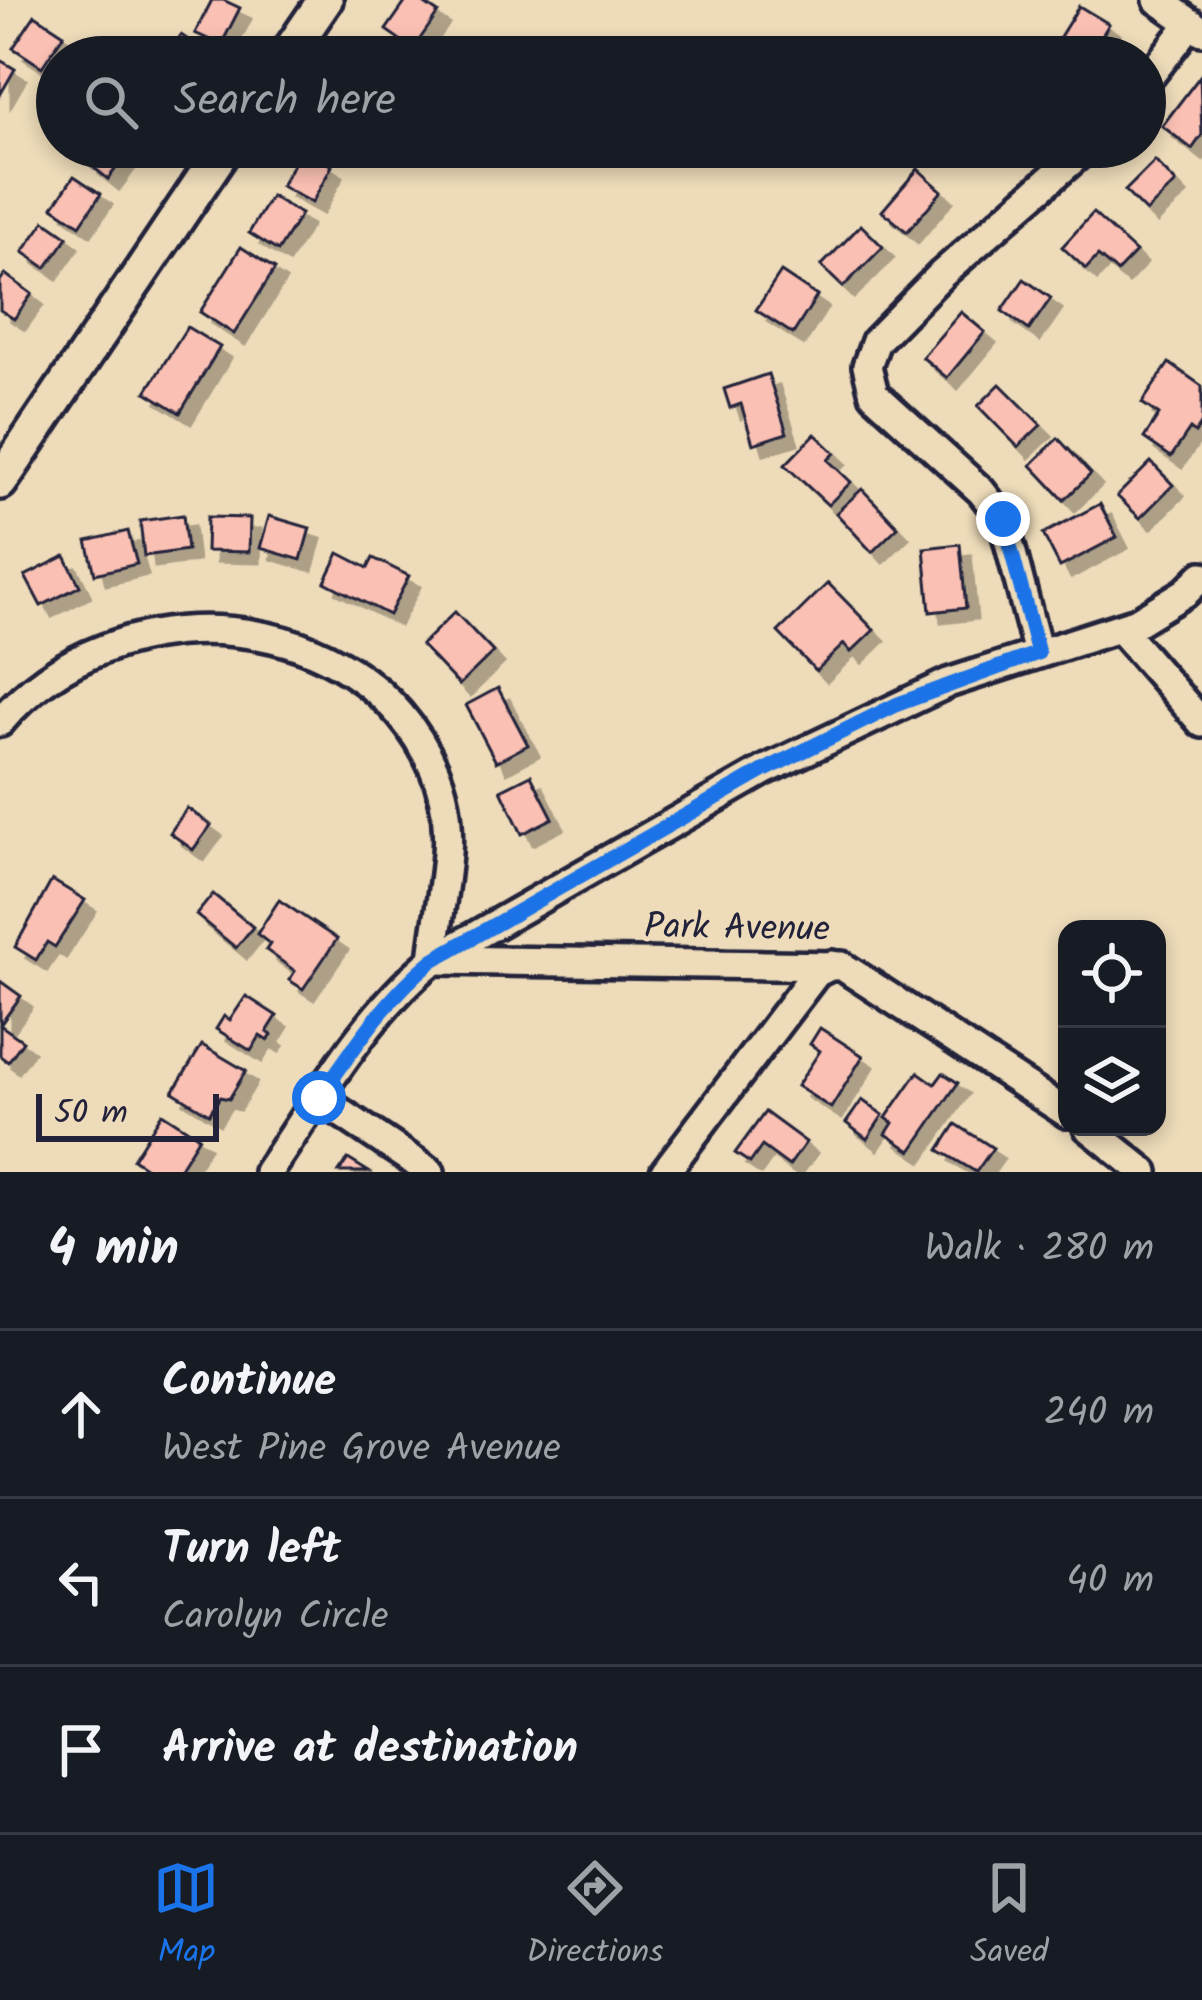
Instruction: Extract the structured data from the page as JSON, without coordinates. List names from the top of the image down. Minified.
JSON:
{"streets":{"street":["Park Avenue"]},"scale_bar":"50 m","page":{"search":"Search here","scale":"50 m","heading":["4 min","Walk · 280 m"],"list":[["Continue","West Pine Grove Avenue","240 m"],["Turn left","Carolyn Circle","40 m"],"Arrive at destination"],"nav":["Map","Directions","Saved"]}}
